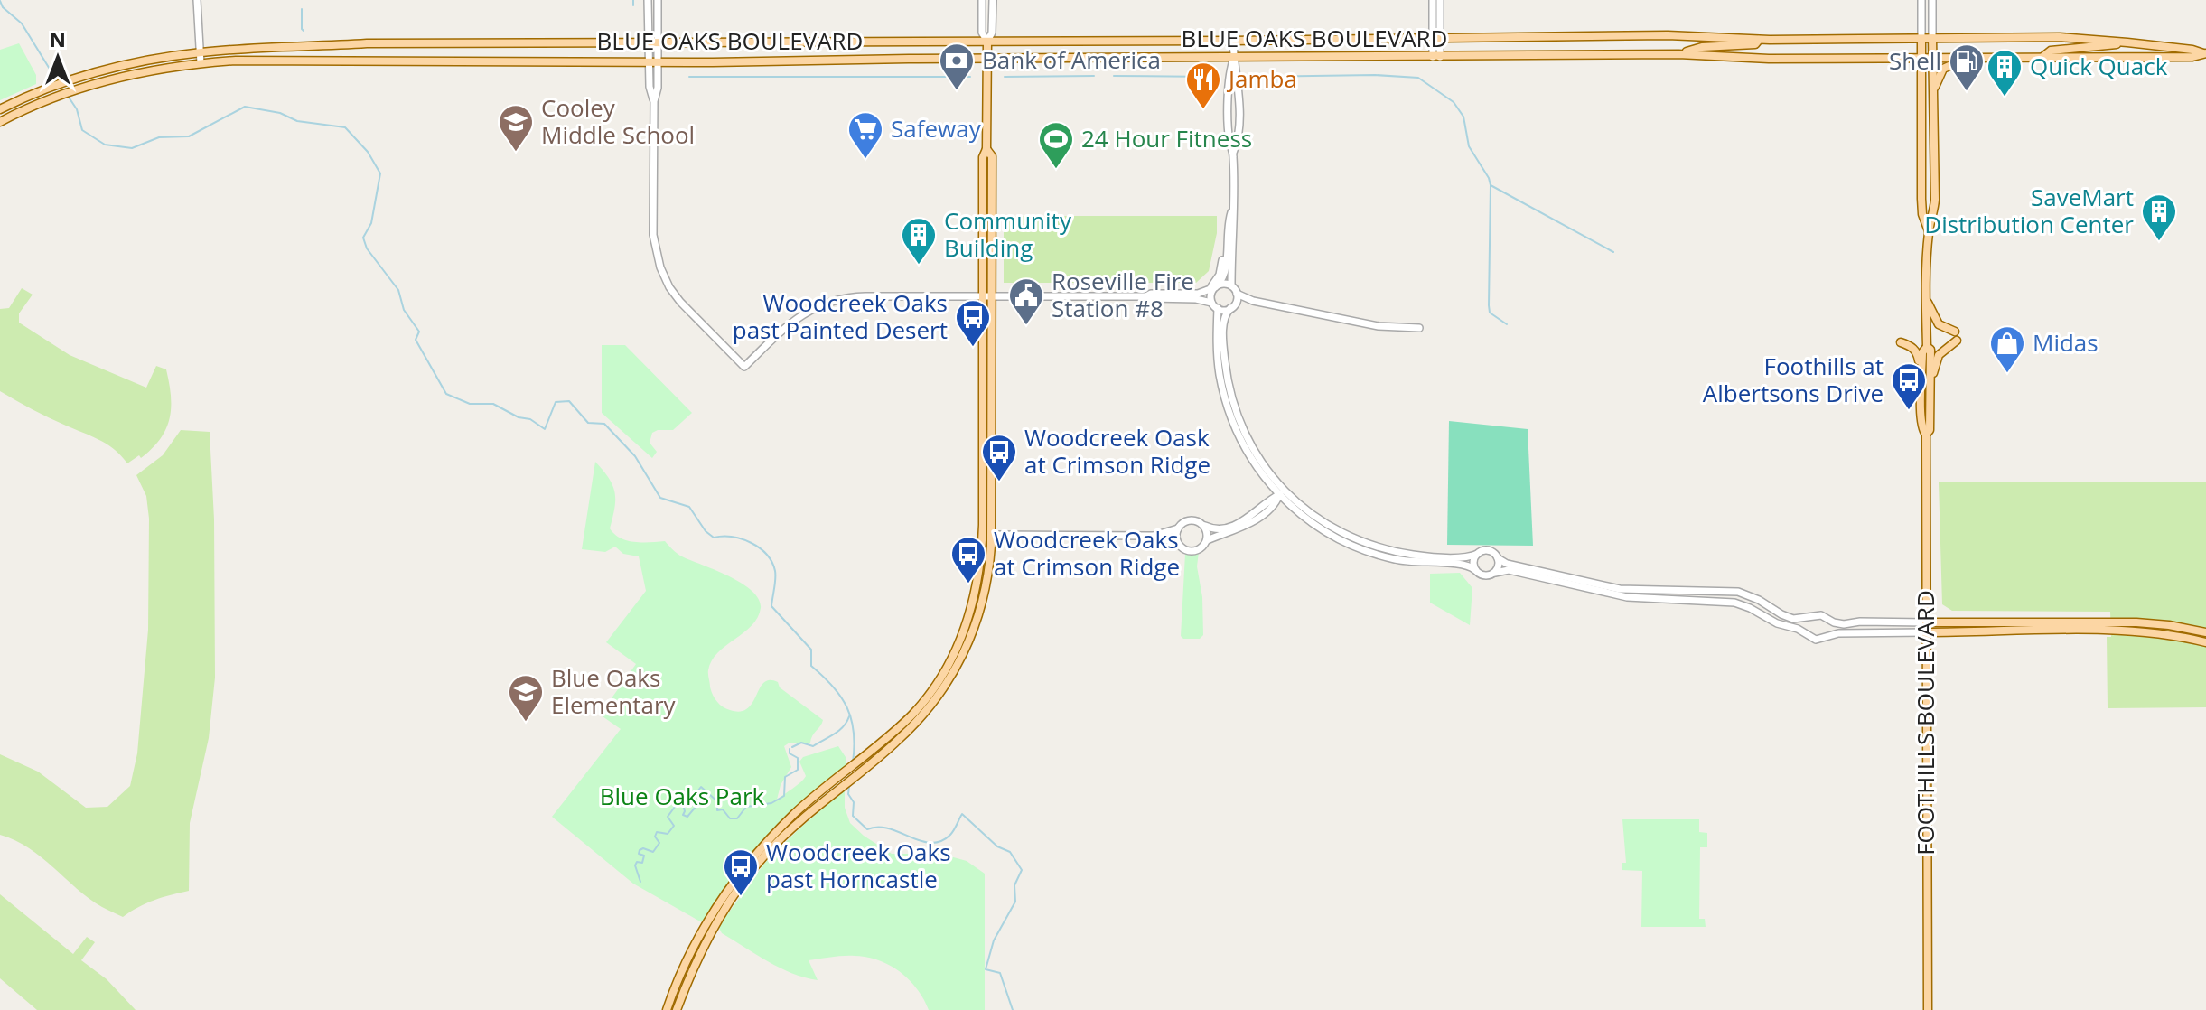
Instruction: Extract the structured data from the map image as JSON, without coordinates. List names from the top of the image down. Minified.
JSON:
{"streets":{"main road":["BLUE OAKS BOULEVARD","FOOTHILLS BOULEVARD"]},"crossings":[["BLUE OAKS BOULEVARD","FOOTHILLS BOULEVARD"]],"parks":["Blue Oaks Park"],"places":{"bank":["Bank of America"],"fuel station":["Shell"],"building":["Quick Quack","SaveMart Distribution Center","Community Building"],"restaurant":["Jamba"],"school or university":["Cooley Middle School","Blue Oaks Elementary"],"supermarket":["Safeway"],"sports":["24 Hour Fitness"],"public building":["Roseville Fire Station #8"],"bus stop":["Woodcreek Oaks past Painted Desert","Foothills at Albertsons Drive","Woodcreek Oask at Crimson Ridge","Woodcreek Oaks at Crimson Ridge","Woodcreek Oaks past Horncastle"],"shop":["Midas"]},"north":"top"}
